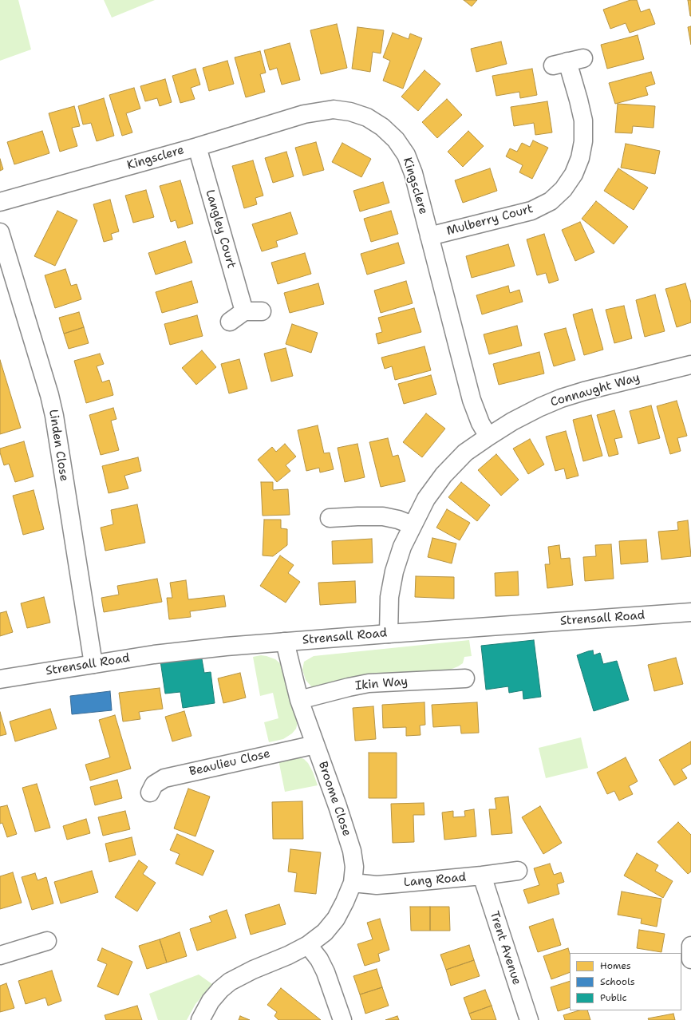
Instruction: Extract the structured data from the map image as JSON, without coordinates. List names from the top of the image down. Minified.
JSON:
{"streets":{"street":["Kingsclere","Mulberry Court","Langley Court","Connaught Way","Linden Close","Strensall Road","Ikin Way","Beaulieu Close","Broome Close","Lang Road","Trent Avenue"]},"crossings":[["Kingsclere","Mulberry Court"],["Kingsclere","Langley Court"],["Kingsclere","Connaught Way"],["Connaught Way","Strensall Road"],["Linden Close","Strensall Road"],["Strensall Road","Broome Close"],["Ikin Way","Broome Close"],["Beaulieu Close","Broome Close"],["Broome Close","Lang Road"],["Lang Road","Trent Avenue"]],"legend":["Homes","Schools","Public"]}
